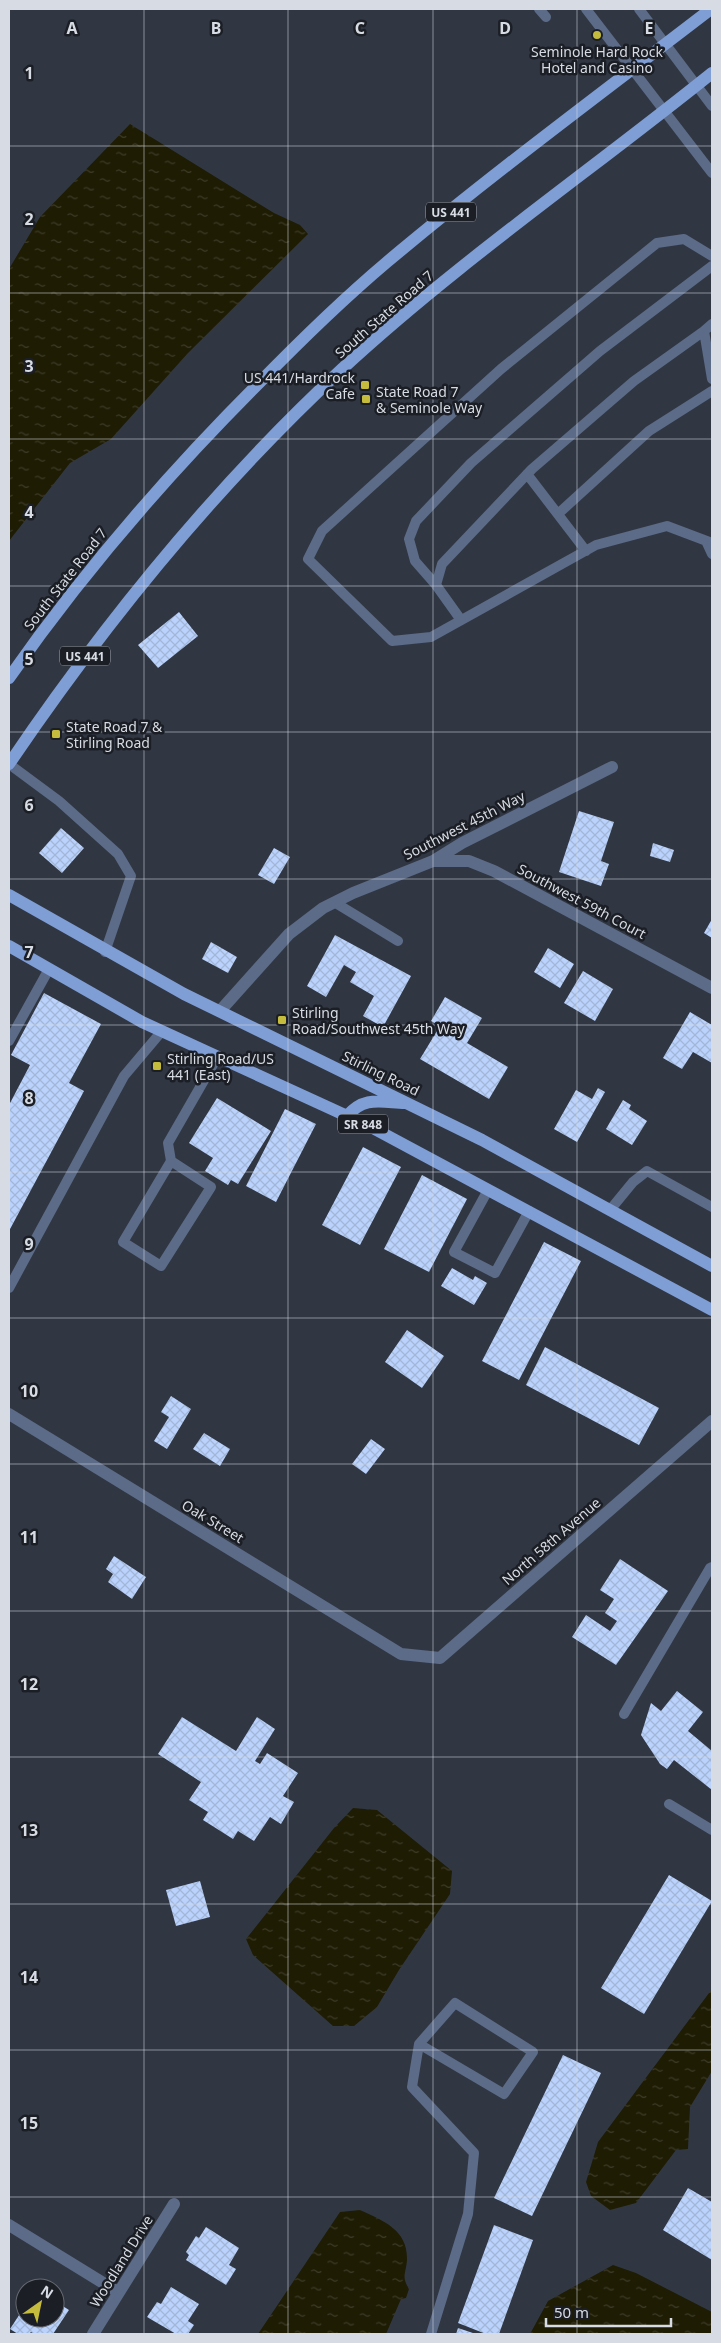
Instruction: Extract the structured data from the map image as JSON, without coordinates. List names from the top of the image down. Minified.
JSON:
{"streets":{"main road":["US 441","South State Road 7","Stirling Road","SR 848"],"street":["Southwest 45th Way","Southwest 59th Court","Oak Street","North 58th Avenue","Woodland Drive"]},"crossings":[["Southwest 45th Way","Southwest 59th Court"],["Southwest 45th Way","Stirling Road"],["Oak Street","North 58th Avenue"]],"places":{"other":["Seminole Hard Rock Hotel and Casino"],"transit":["US 441/Hardrock Cafe","State Road 7 & Seminole Way","State Road 7 & Stirling Road","Stirling Road/Southwest 45th Way","Stirling Road/US 441 (East)"]},"scale_bar":"50 m","north":"top right","grid":{"columns":["A","B","C","D","E"],"rows":["1","2","3","4","5","6","7","8","9","10","11","12","13","14","15"]}}
